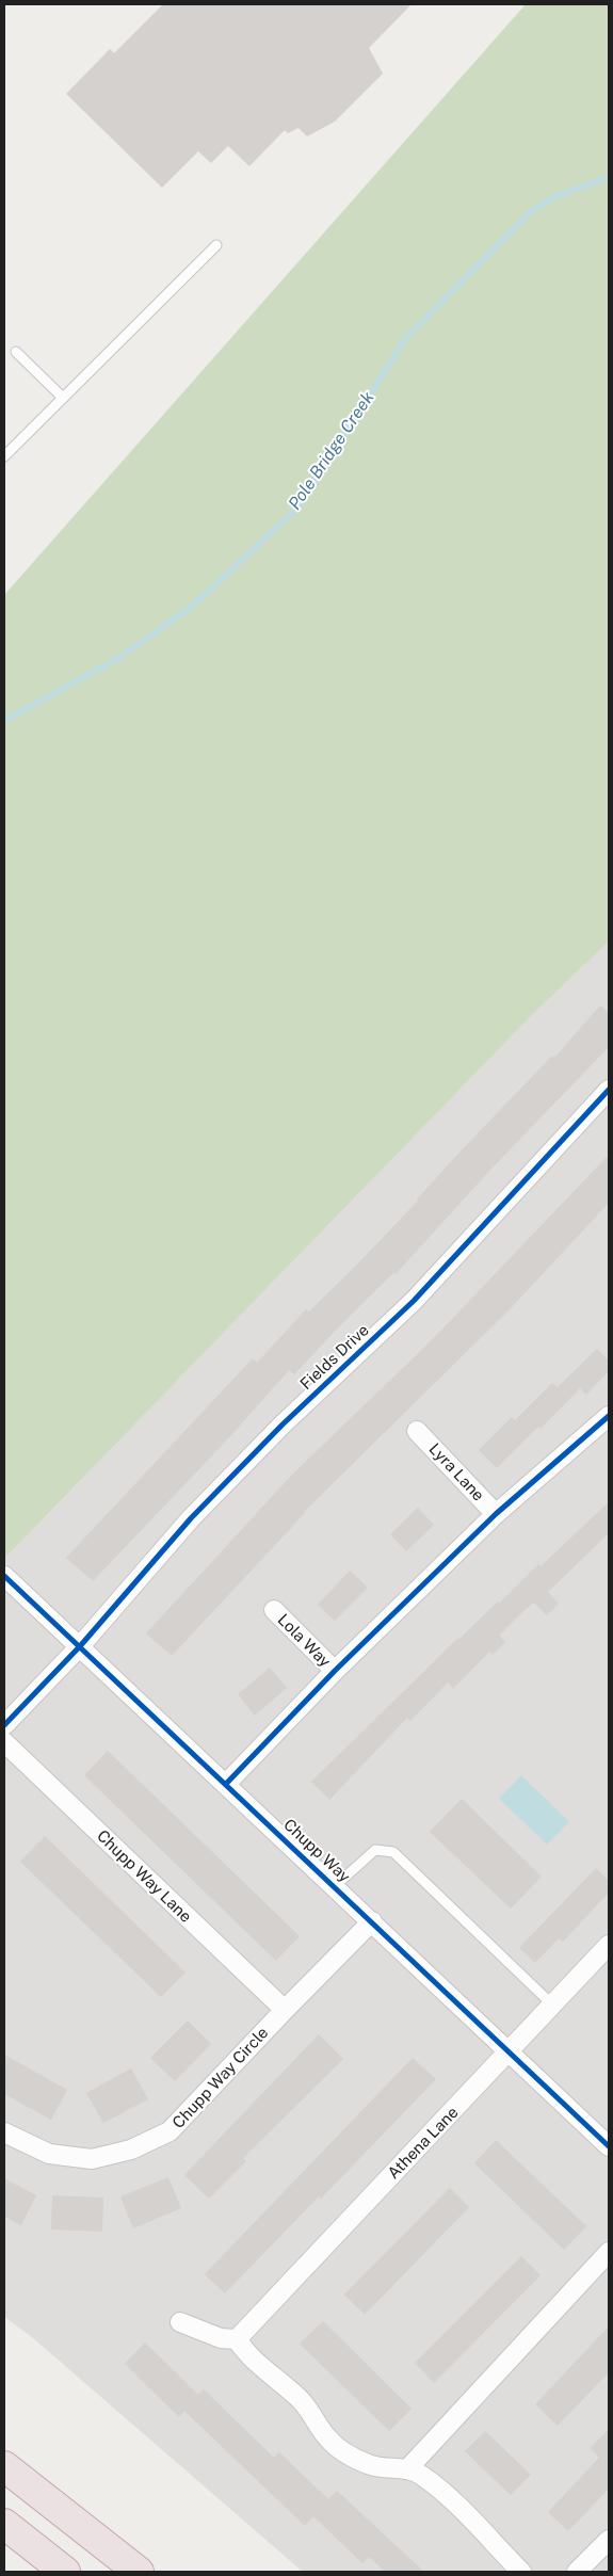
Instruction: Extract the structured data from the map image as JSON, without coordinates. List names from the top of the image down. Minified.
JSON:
{"streets":{"street":["Fields Drive","Lyra Lane","Lola Way","Chupp Way","Chupp Way Lane","Chupp Way Circle","Athena Lane"]},"crossings":[["Fields Drive","Chupp Way"],["Chupp Way","Chupp Way Circle"],["Chupp Way","Athena Lane"],["Chupp Way Lane","Chupp Way Circle"]],"water":["Pole Bridge Creek"]}
